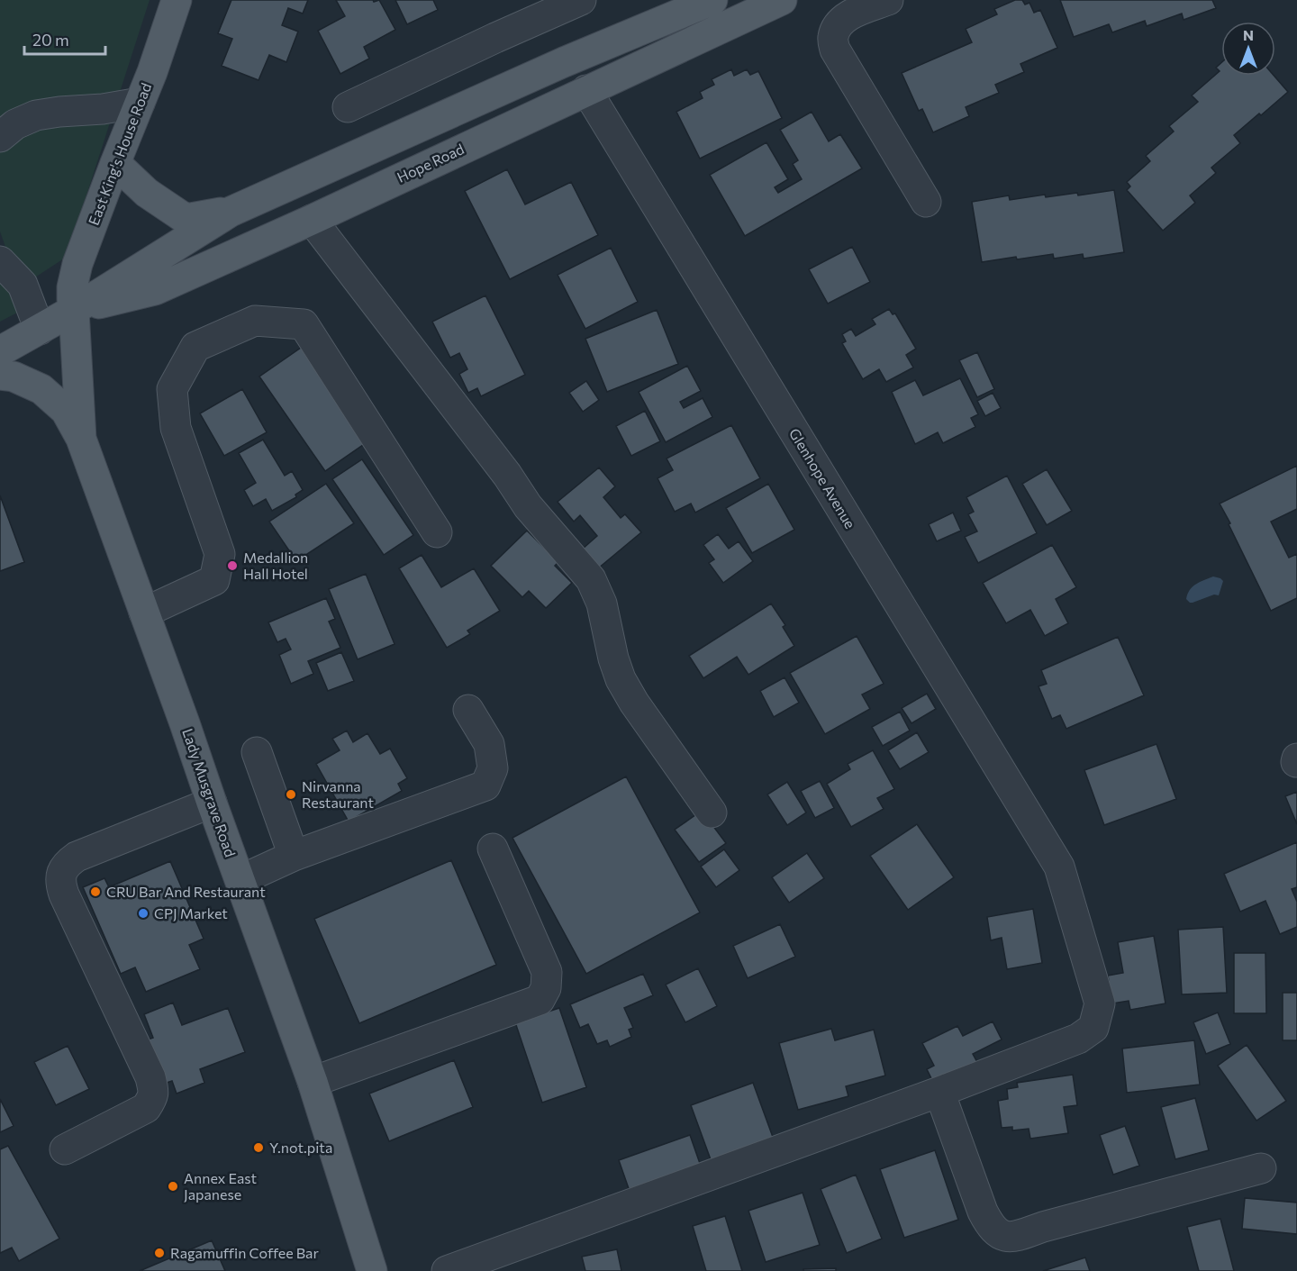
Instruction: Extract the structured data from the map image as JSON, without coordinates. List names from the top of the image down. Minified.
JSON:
{"streets":{"main road":["East King's House Road","Hope Road","Lady Musgrave Road"],"street":["Glenhope Avenue"]},"crossings":[["East King's House Road","Hope Road"],["East King's House Road","Lady Musgrave Road"],["Hope Road","Glenhope Avenue"],["Hope Road","Lady Musgrave Road"]],"places":["Medallion Hall Hotel","Nirvanna Restaurant","CRU Bar And Restaurant","CPJ Market","Y.not.pita","Annex East Japanese","Ragamuffin Coffee Bar"],"scale_bar":"20 m","north":"top"}
